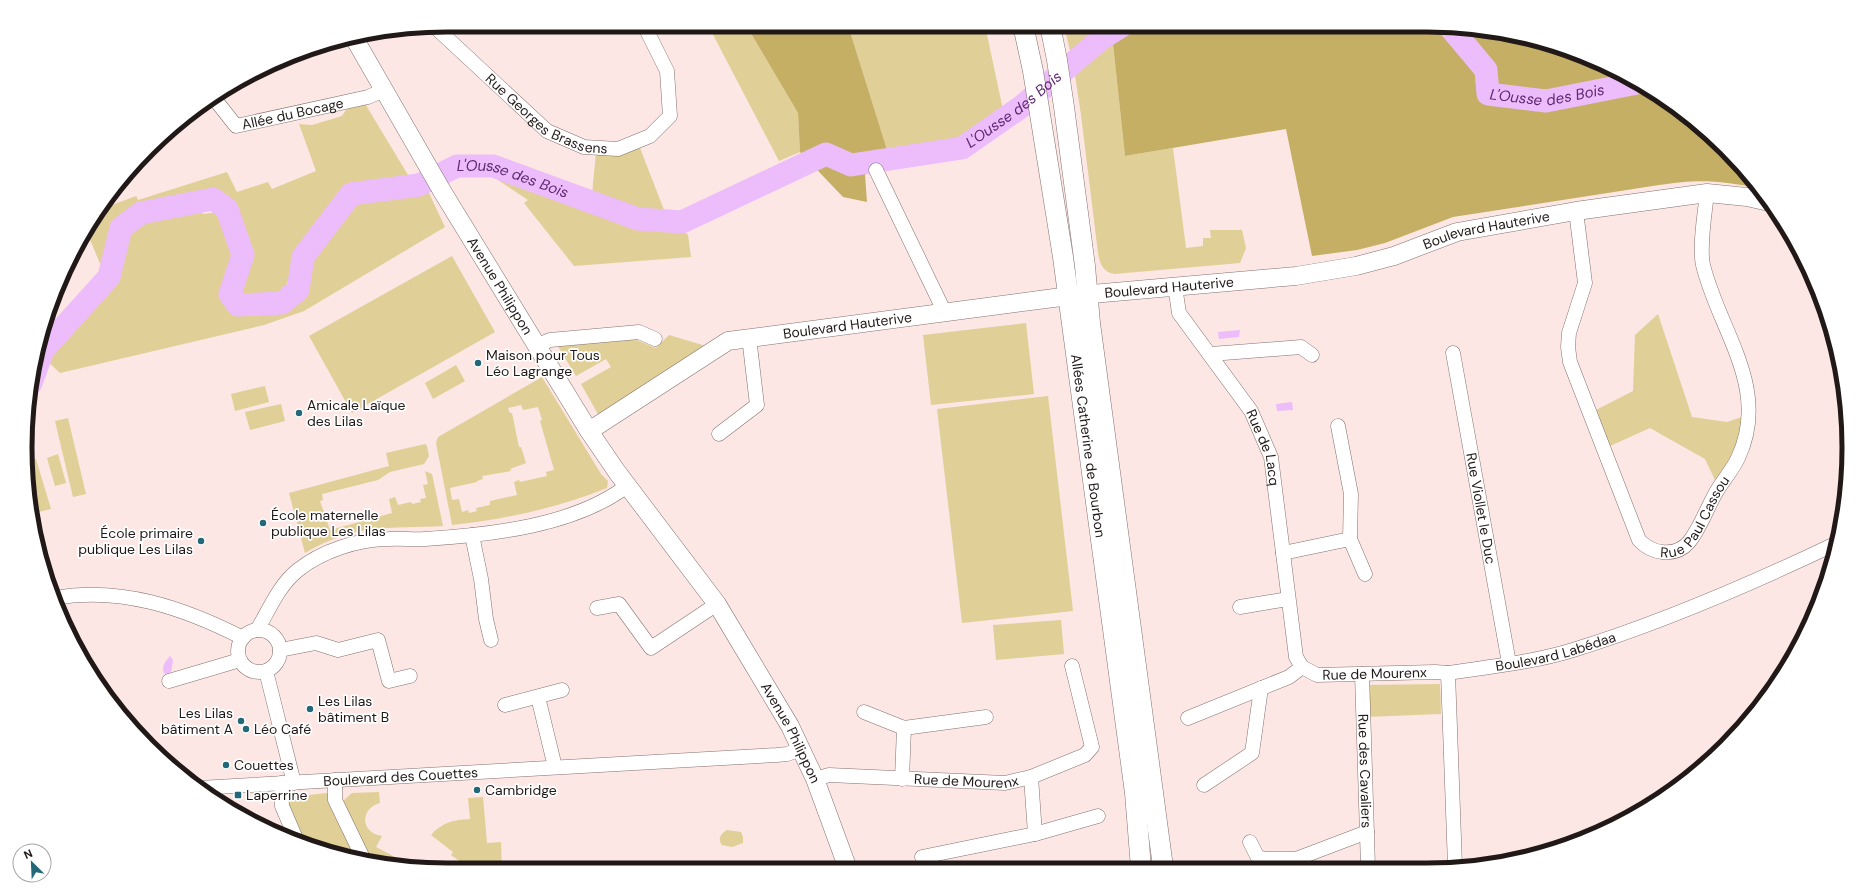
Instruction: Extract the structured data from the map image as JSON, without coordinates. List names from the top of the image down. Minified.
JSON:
{"streets":{"main road":["Allées Catherine de Bourbon"],"street":["Rue Georges Brassens","Allée du Bocage","Boulevard Hauterive","Avenue Philippon","Rue de Lacq","Rue Viollet le Duc","Rue Paul Cassou","Boulevard Labédaa","Rue de Mourenx","Rue des Cavaliers","Boulevard des Couettes"]},"crossings":[["Allée du Bocage","Avenue Philippon"],["Boulevard Hauterive","Avenue Philippon"],["Boulevard Hauterive","Allées Catherine de Bourbon"],["Boulevard Hauterive","Rue de Lacq"],["Boulevard Hauterive","Rue Paul Cassou"],["Avenue Philippon","Rue de Mourenx"],["Avenue Philippon","Boulevard des Couettes"],["Rue de Lacq","Rue de Mourenx"],["Rue Viollet le Duc","Boulevard Labédaa"],["Boulevard Labédaa","Rue de Mourenx"],["Rue de Mourenx","Rue des Cavaliers"]],"water":["L'Ousse des Bois"],"places":{"other":["Maison pour Tous Léo Lagrange","Amicale Laïque des Lilas","École maternelle publique Les Lilas","École primaire publique Les Lilas","Les Lilas bâtiment B","Les Lilas bâtiment A","Léo Café","Couettes","Cambridge"],"transit":["Laperrine"]},"north":"top left"}
